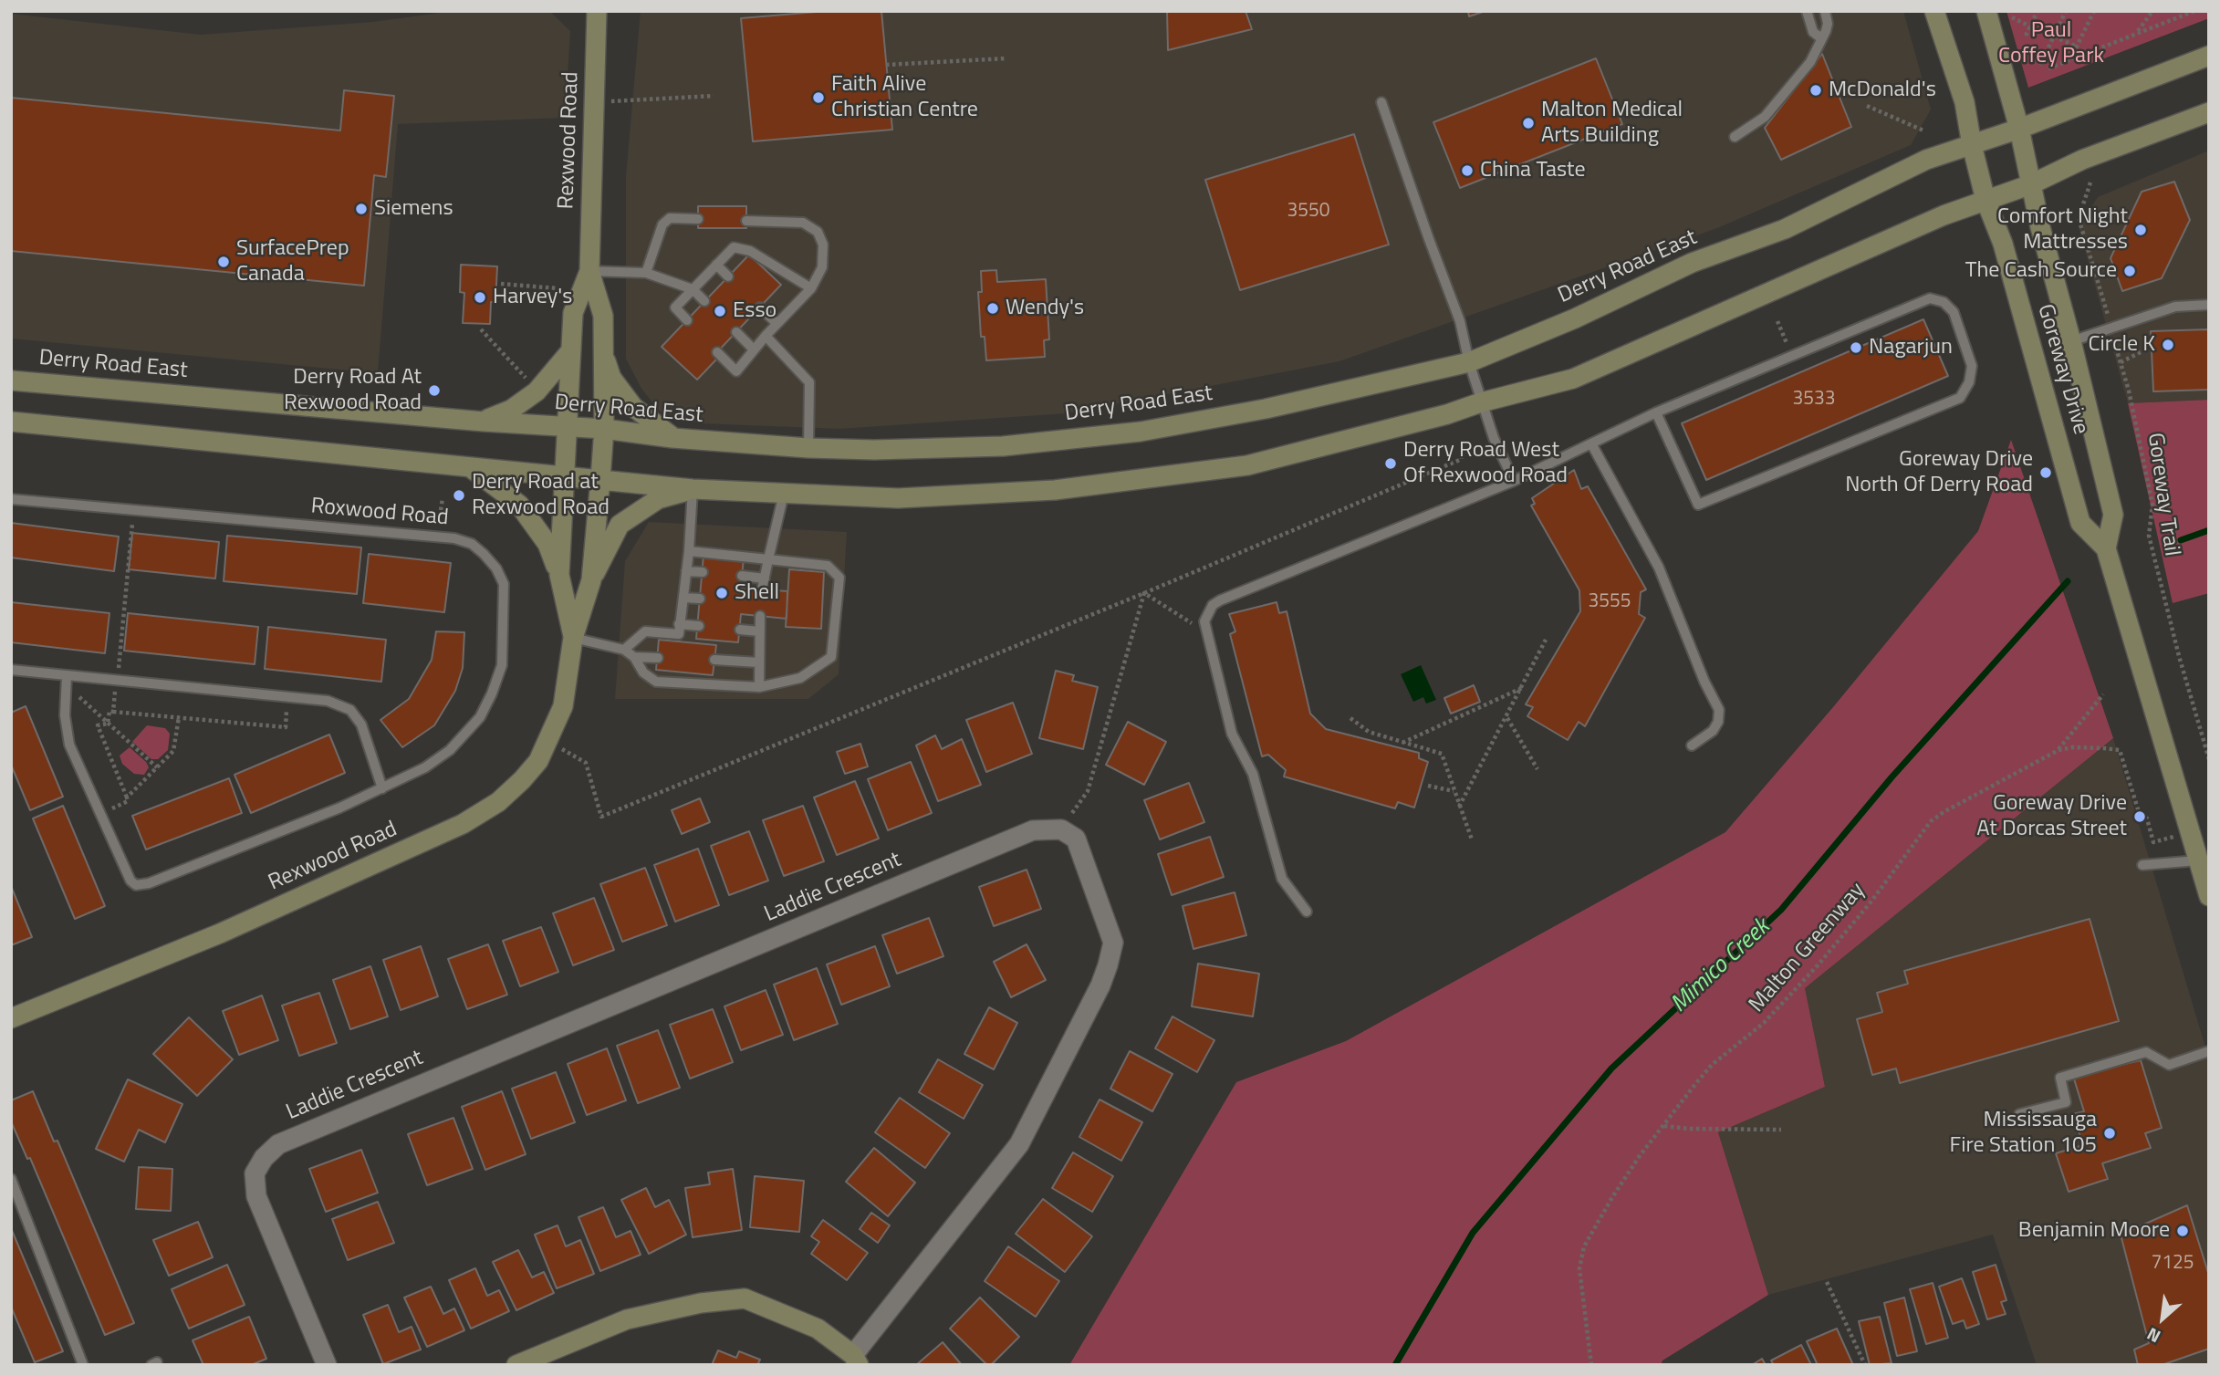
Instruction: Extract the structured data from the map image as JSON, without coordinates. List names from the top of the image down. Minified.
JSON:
{"streets":{"main road":["Rexwood Road","Derry Road East","Goreway Drive"],"street":["Laddie Crescent"],"lane":["Roxwood Road"],"path":["Goreway Trail","Malton Greenway"]},"crossings":[["Rexwood Road","Derry Road East"],["Derry Road East","Goreway Drive"]],"water":["Mimico Creek"],"parks":["Paul Coffey Park"],"places":["McDonald's","Faith Alive Christian Centre","Malton Medical Arts Building","China Taste","Siemens","Comfort Night Mattresses","SurfacePrep Canada","The Cash Source","Harvey's","Wendy's","Esso","Circle K","Nagarjun","Derry Road At Rexwood Road","Derry Road West Of Rexwood Road","Goreway Drive North Of Derry Road","Derry Road at Rexwood Road","Shell","Goreway Drive At Dorcas Street","Mississauga Fire Station 105","Benjamin Moore"],"house_numbers":["3550","3533","3555","7125"],"north":"bottom left"}
